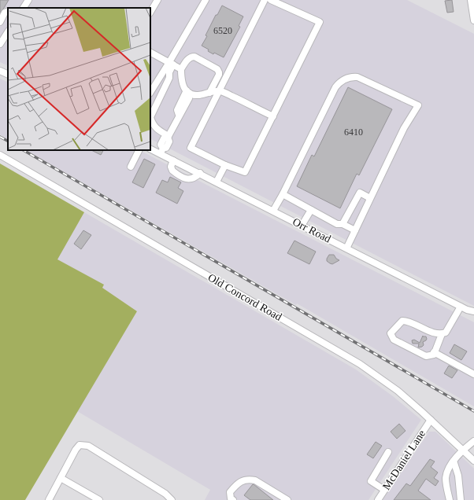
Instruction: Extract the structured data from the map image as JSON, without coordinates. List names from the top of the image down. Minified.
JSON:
{"streets":{"street":["Orr Road","Old Concord Road","McDaniel Lane"]},"crossings":[["Old Concord Road","McDaniel Lane"]],"house_numbers":["6520","6410"]}
